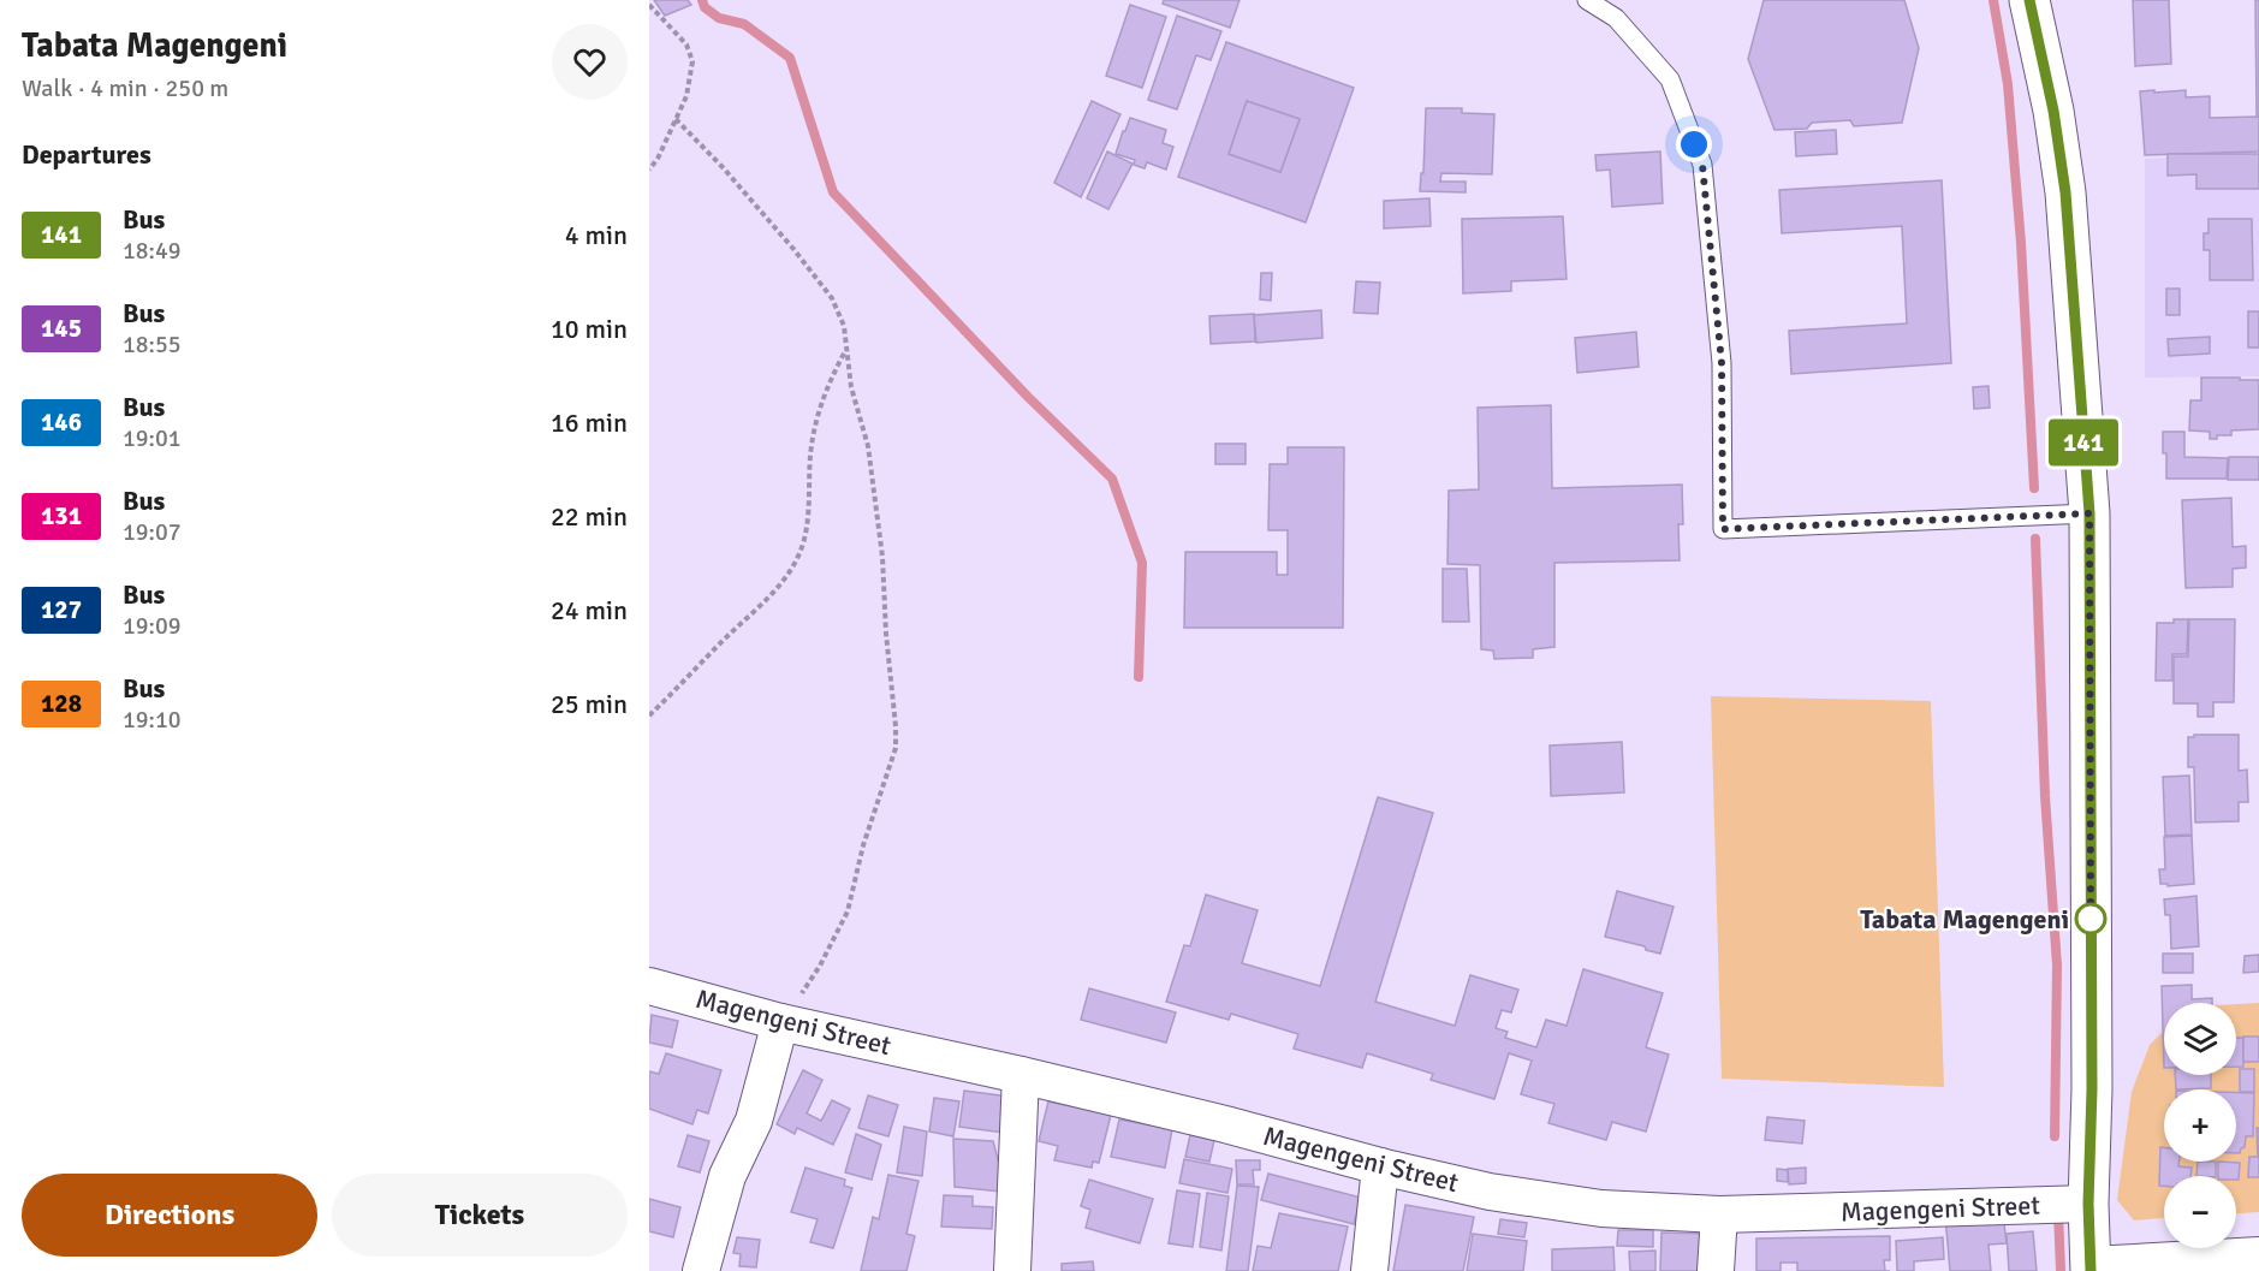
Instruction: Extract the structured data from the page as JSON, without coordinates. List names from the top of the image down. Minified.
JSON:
{"streets":{"street":["Magengeni Street"]},"places":["Tabata Magengeni"],"lines":["bus line 141"],"page":{"heading":[["Tabata Magengeni","Walk · 4 min · 250 m"],"Departures"],"on_map":"141","list":[{"mark":"141","name":"Bus","note":"18:49","value":"4 min"},{"mark":"145","name":"Bus","note":"18:55","value":"10 min"},{"mark":"146","name":"Bus","note":"19:01","value":"16 min"},{"mark":"131","name":"Bus","note":"19:07","value":"22 min"},{"mark":"127","name":"Bus","note":"19:09","value":"24 min"},{"mark":"128","name":"Bus","note":"19:10","value":"25 min"}],"map_buttons":["+","−"],"buttons":["Directions","Tickets"]}}
